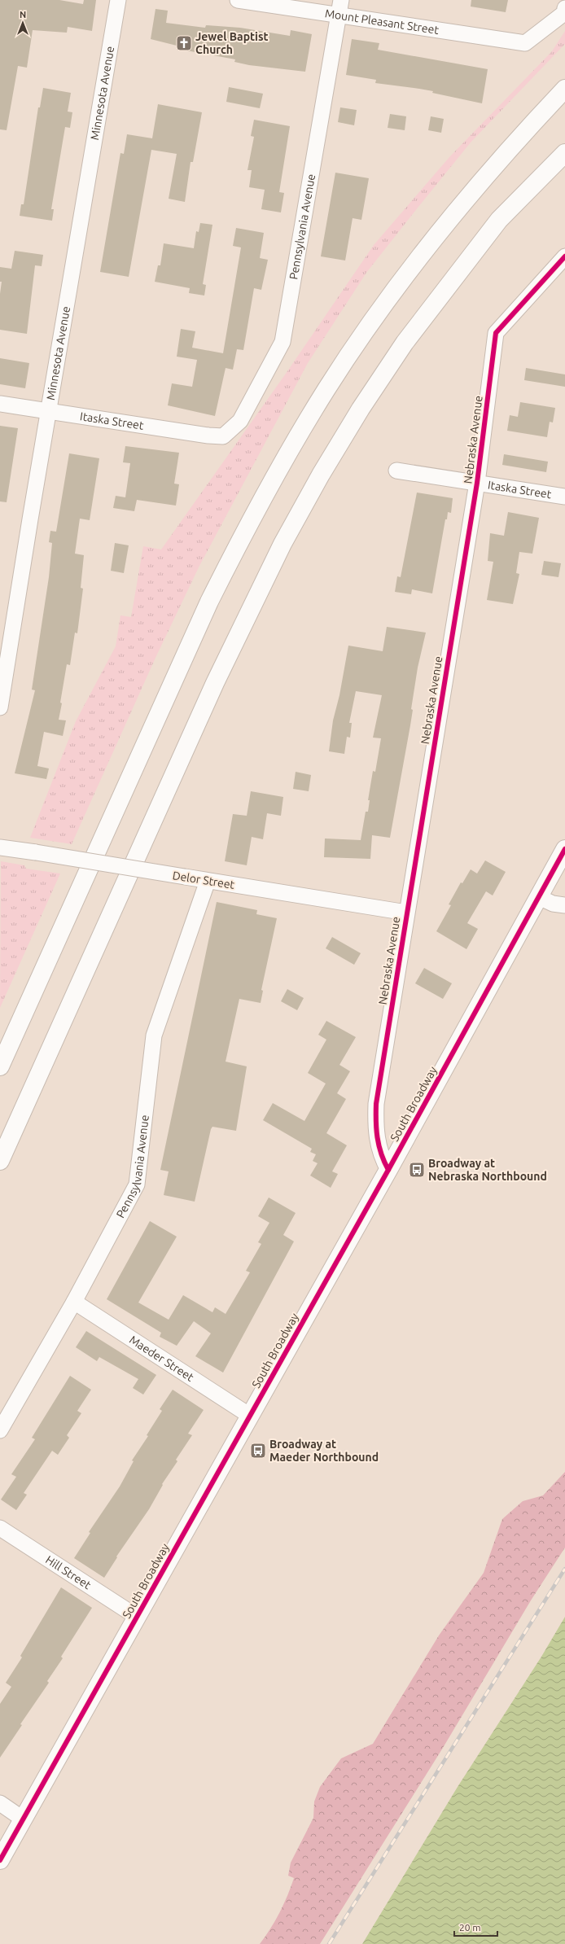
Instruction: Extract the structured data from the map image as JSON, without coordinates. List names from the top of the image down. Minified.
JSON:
{"streets":{"main road":["South Broadway"],"street":["Mount Pleasant Street","Minnesota Avenue","Pennsylvania Avenue","Itaska Street","Nebraska Avenue","Delor Street","Maeder Street","Hill Street"]},"crossings":[["Mount Pleasant Street","Pennsylvania Avenue"],["Minnesota Avenue","Itaska Street"],["Pennsylvania Avenue","Itaska Street"],["Pennsylvania Avenue","Delor Street"],["Pennsylvania Avenue","Maeder Street"],["Itaska Street","Nebraska Avenue"],["Nebraska Avenue","Delor Street"],["Nebraska Avenue","South Broadway"],["South Broadway","Maeder Street"],["South Broadway","Hill Street"]],"places":{"church":["Jewel Baptist Church"],"bus stop":["Broadway at Nebraska Northbound","Broadway at Maeder Northbound"]},"scale_bar":"20 m","north":"top"}
